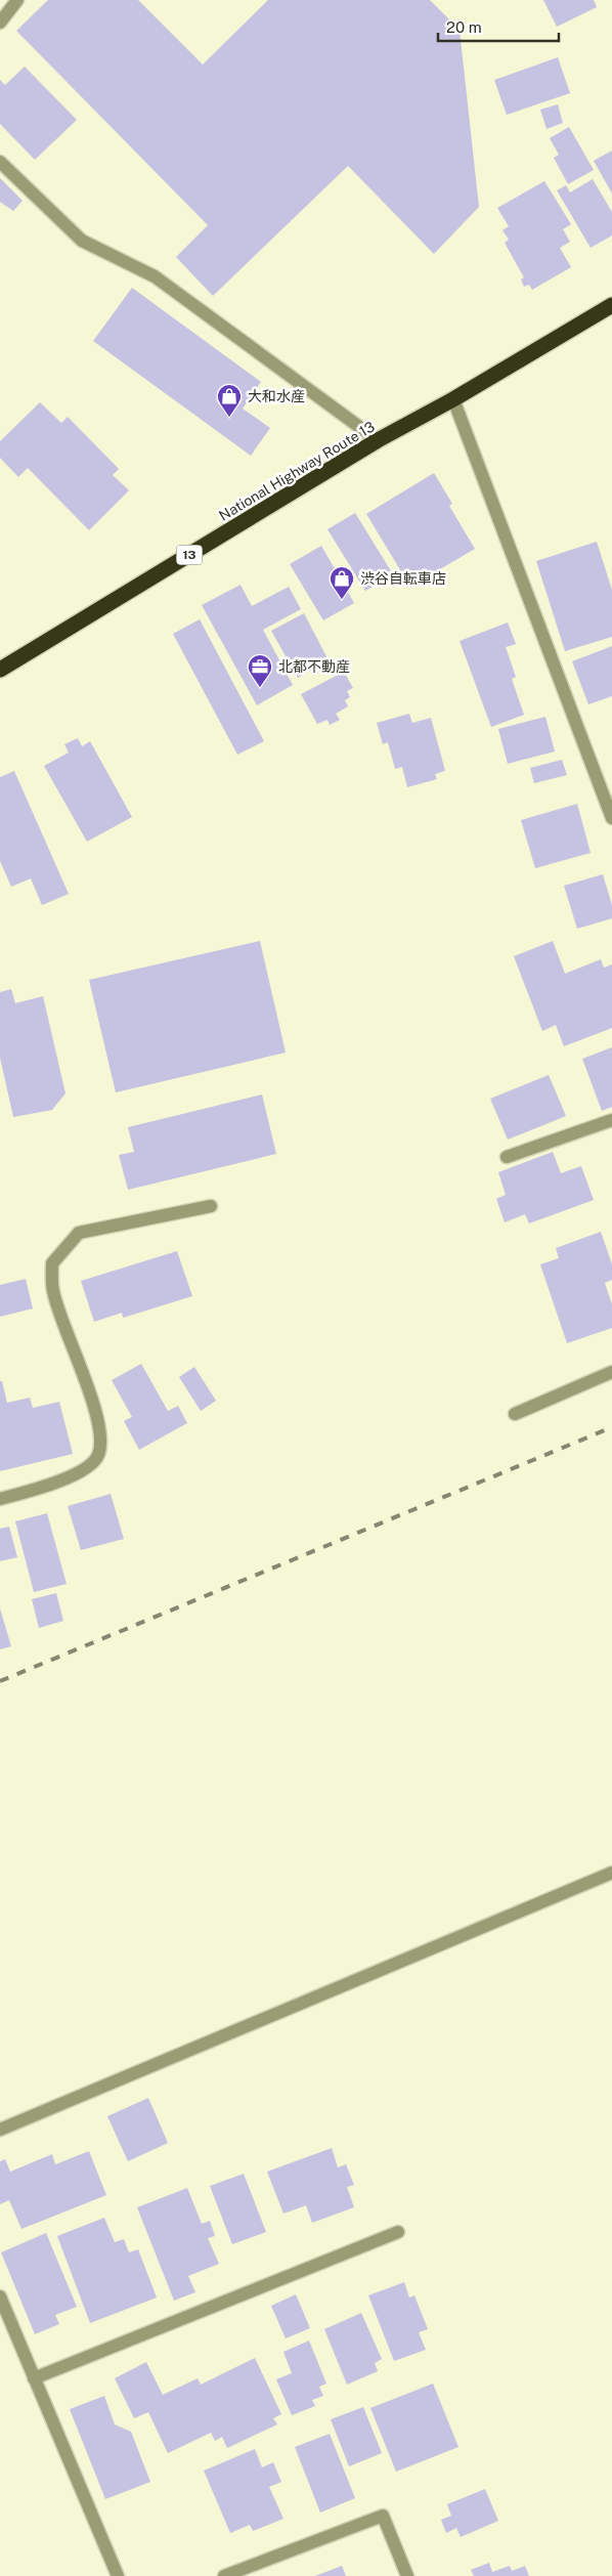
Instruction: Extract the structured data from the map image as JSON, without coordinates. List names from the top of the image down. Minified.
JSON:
{"streets":{"highway":["National Highway Route 13","13"]},"places":{"shop":["大和水産","渋谷自転車店"],"office":["北都不動産"]},"scale_bar":"20 m"}
